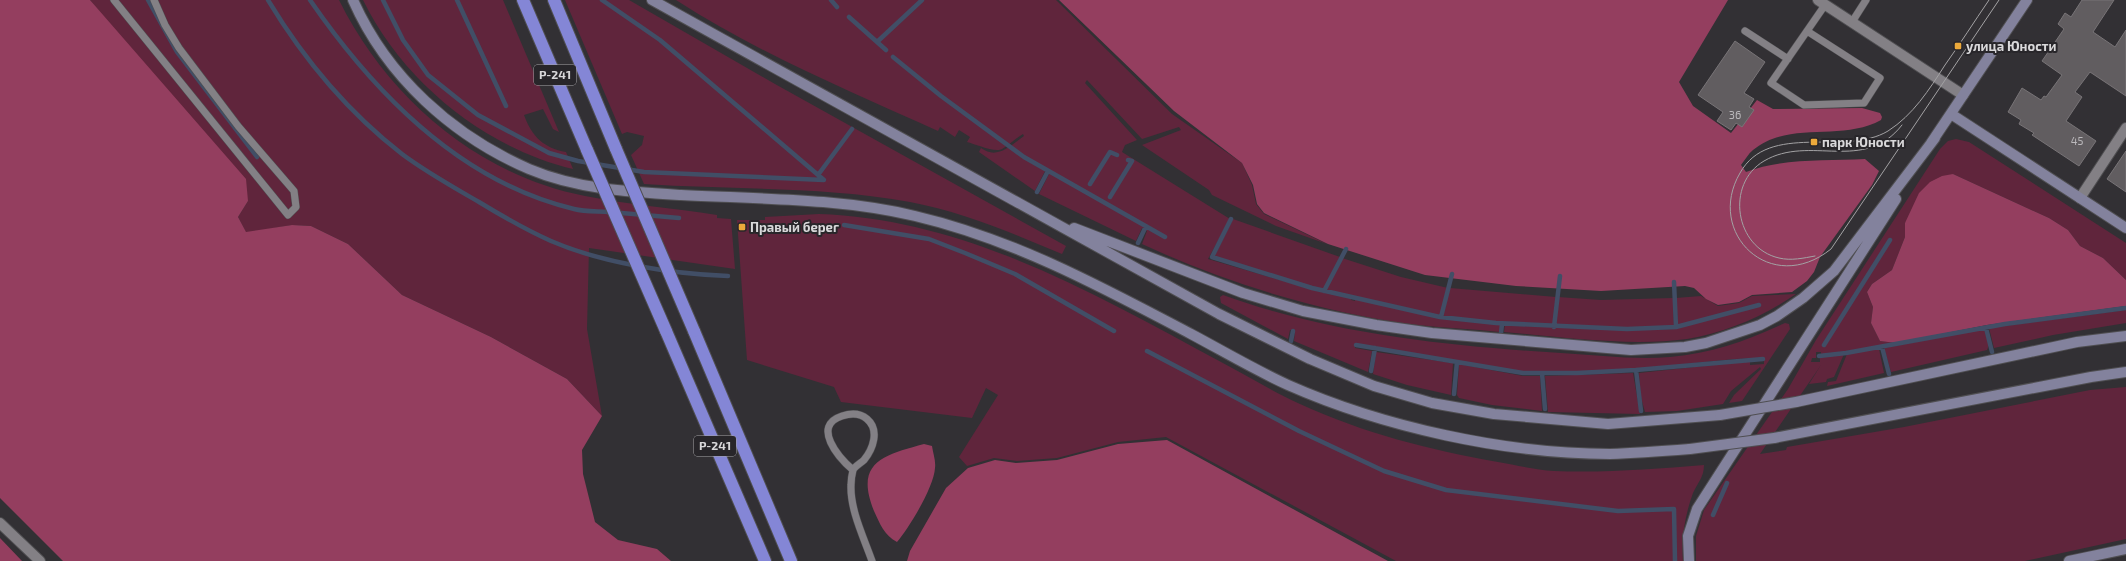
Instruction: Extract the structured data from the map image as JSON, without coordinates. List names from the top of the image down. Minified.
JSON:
{"streets":{"highway":["Р-241"]},"places":{"transit":["улица Юности","парк Юности","Правый берег"]},"house_numbers":["36","45"]}
